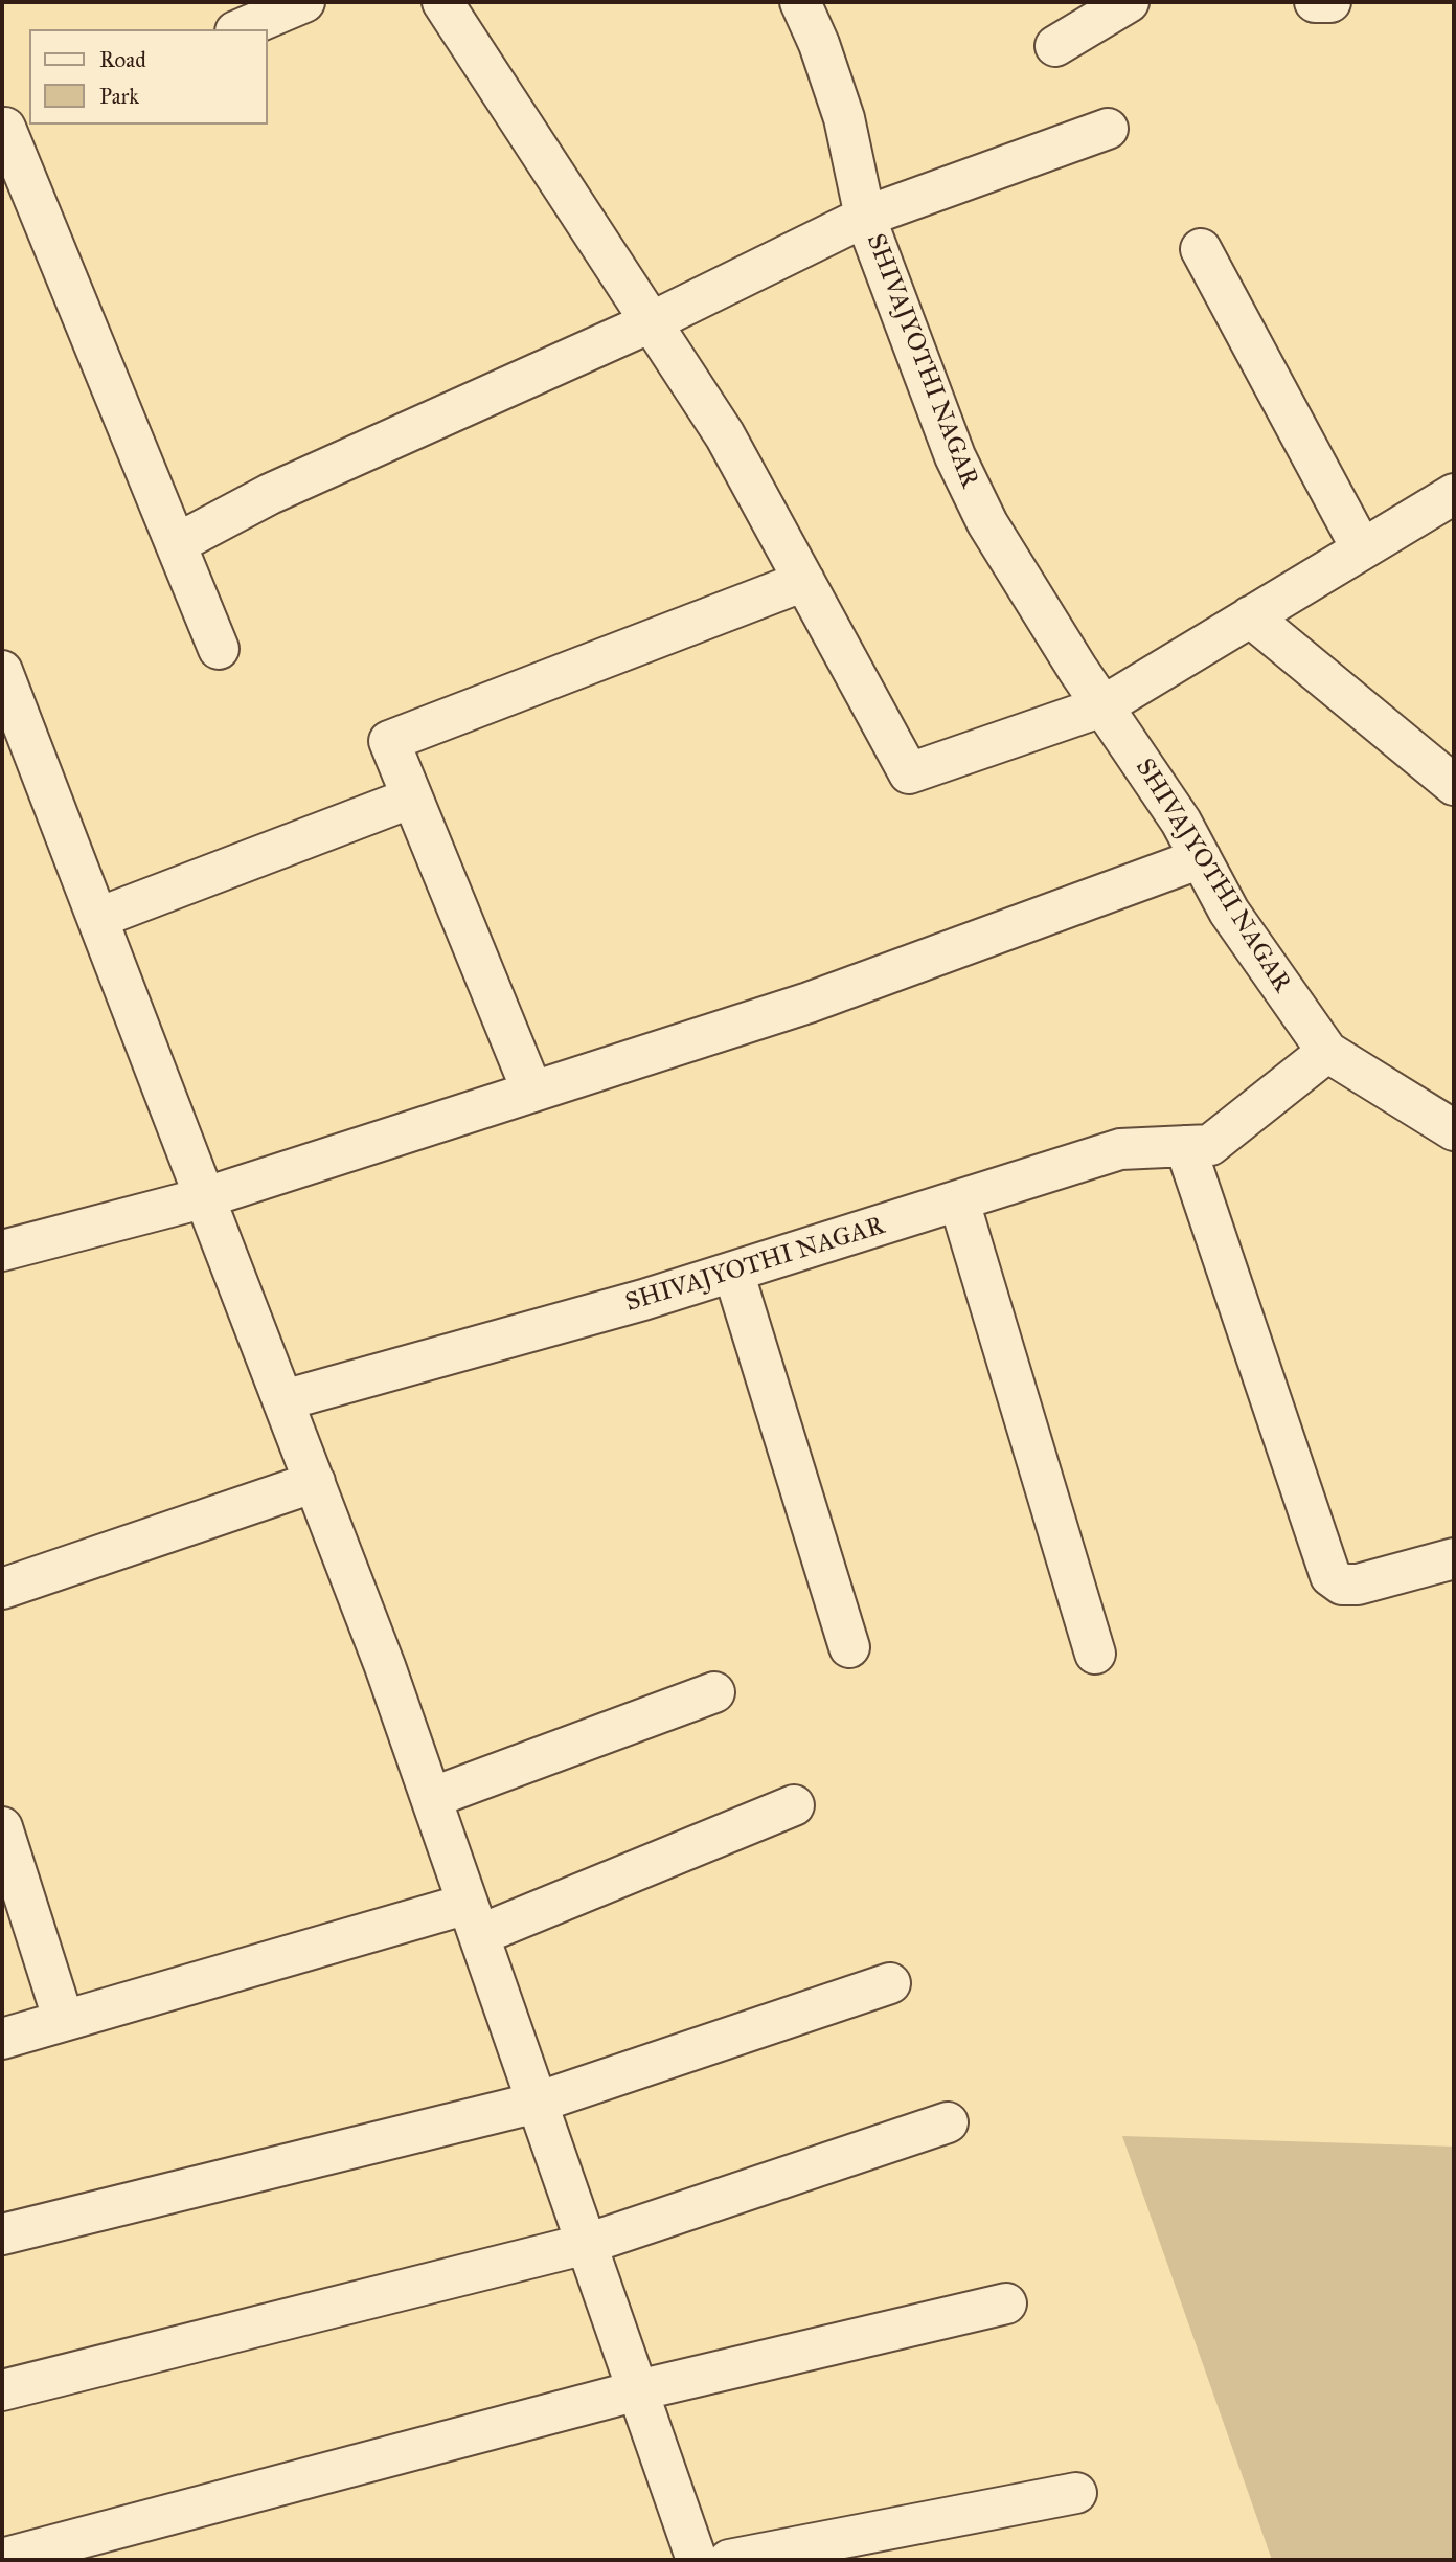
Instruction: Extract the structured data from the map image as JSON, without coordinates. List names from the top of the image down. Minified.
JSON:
{"streets":{"street":["SHIVAJYOTHI NAGAR"]},"legend":["Road","Park"]}
